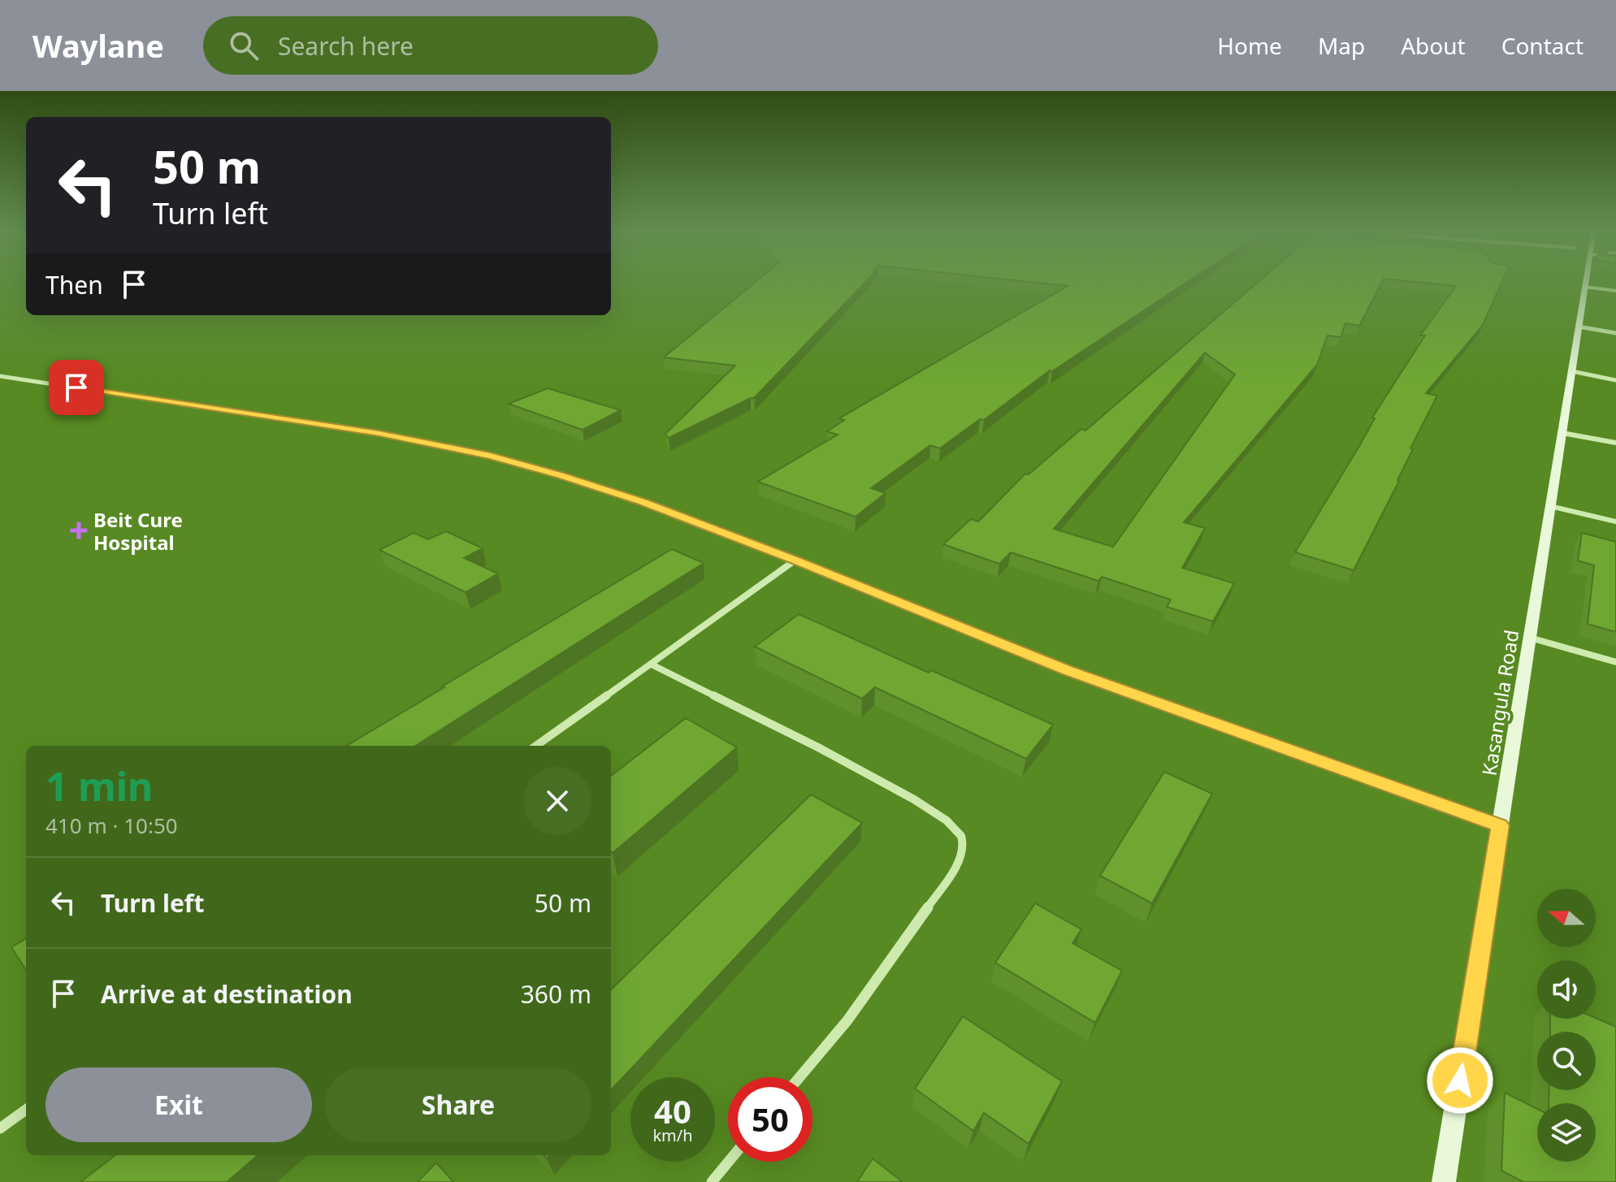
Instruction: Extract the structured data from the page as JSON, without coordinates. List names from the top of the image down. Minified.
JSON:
{"streets":{"main road":["Kasangula Road"]},"places":{"health":["Beit Cure Hospital"]},"north":"left","page":{"header":"Waylane","search":"Search here","nav":["Home","Map","About","Contact"],"turn":["50 m","Turn left"],"then":"Then","heading":["1 min","410 m · 10:50"],"list":[{"name":"Turn left","value":"50 m"},{"name":"Arrive at destination","value":"360 m"}],"buttons":["Exit","Share"],"speed":"40 km/h","limit":"50"}}
